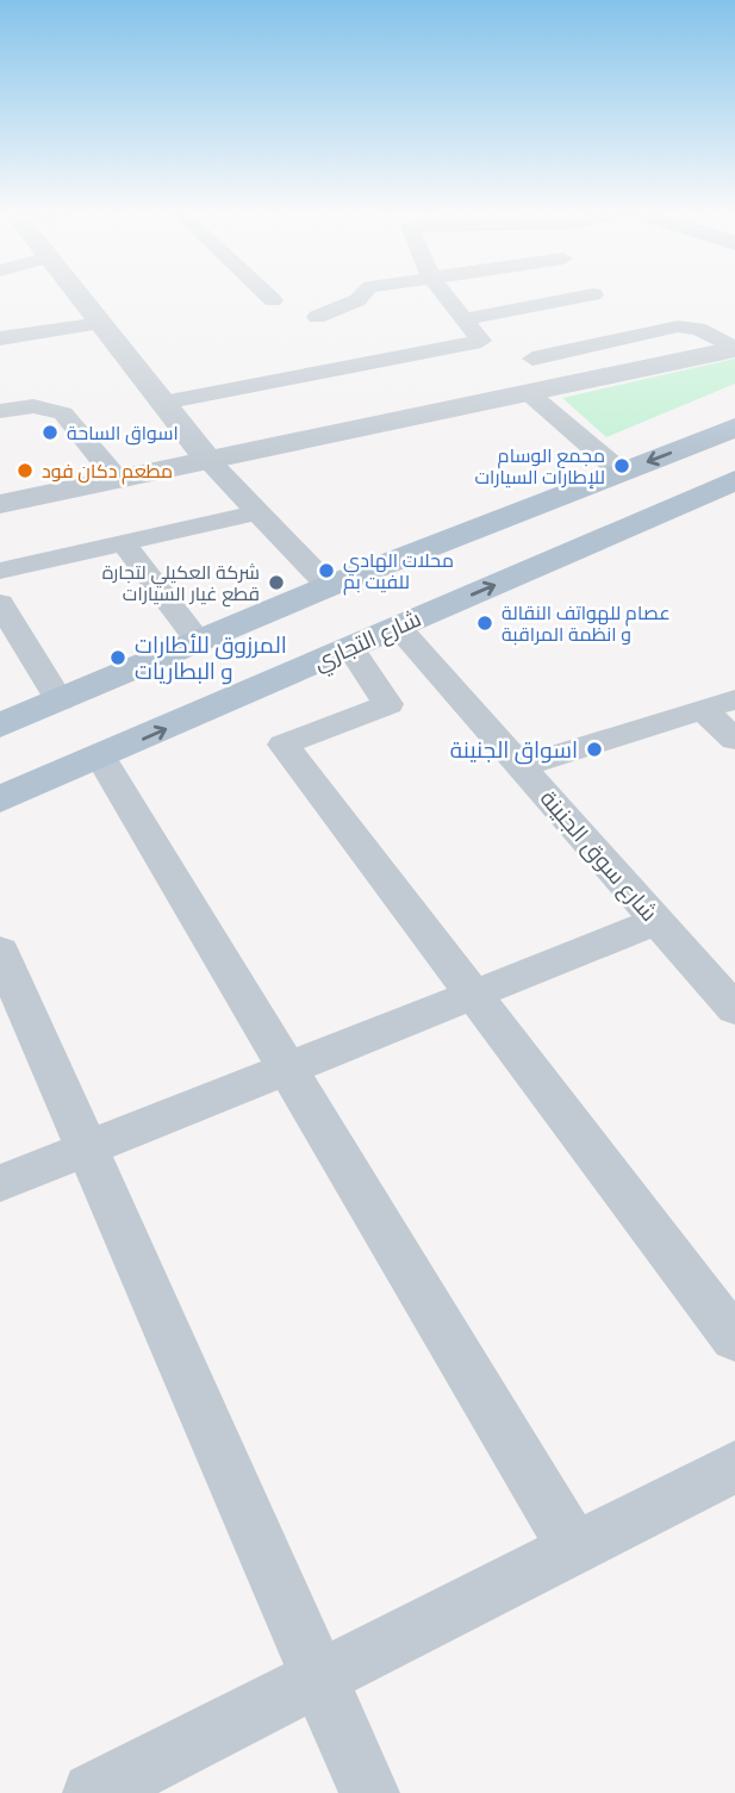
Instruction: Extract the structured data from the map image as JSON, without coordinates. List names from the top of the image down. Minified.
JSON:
{"streets":{"main road":["شارع التجاري"],"street":["شارع سوق الجنينة"]},"crossings":[["شارع التجاري","شارع سوق الجنينة"]],"places":["اسواق الساحة","مجمع الوسام للإطارات السيارات","مطعم دكان فود","محلات الهادي للفيت بم","شركة العكيلي لتجارة قطع غيار السيارات","عصام للهواتف النقالة و انظمة المراقبة","المرزوق للأطارات و البطاريات","اسواق الجنينة"]}
